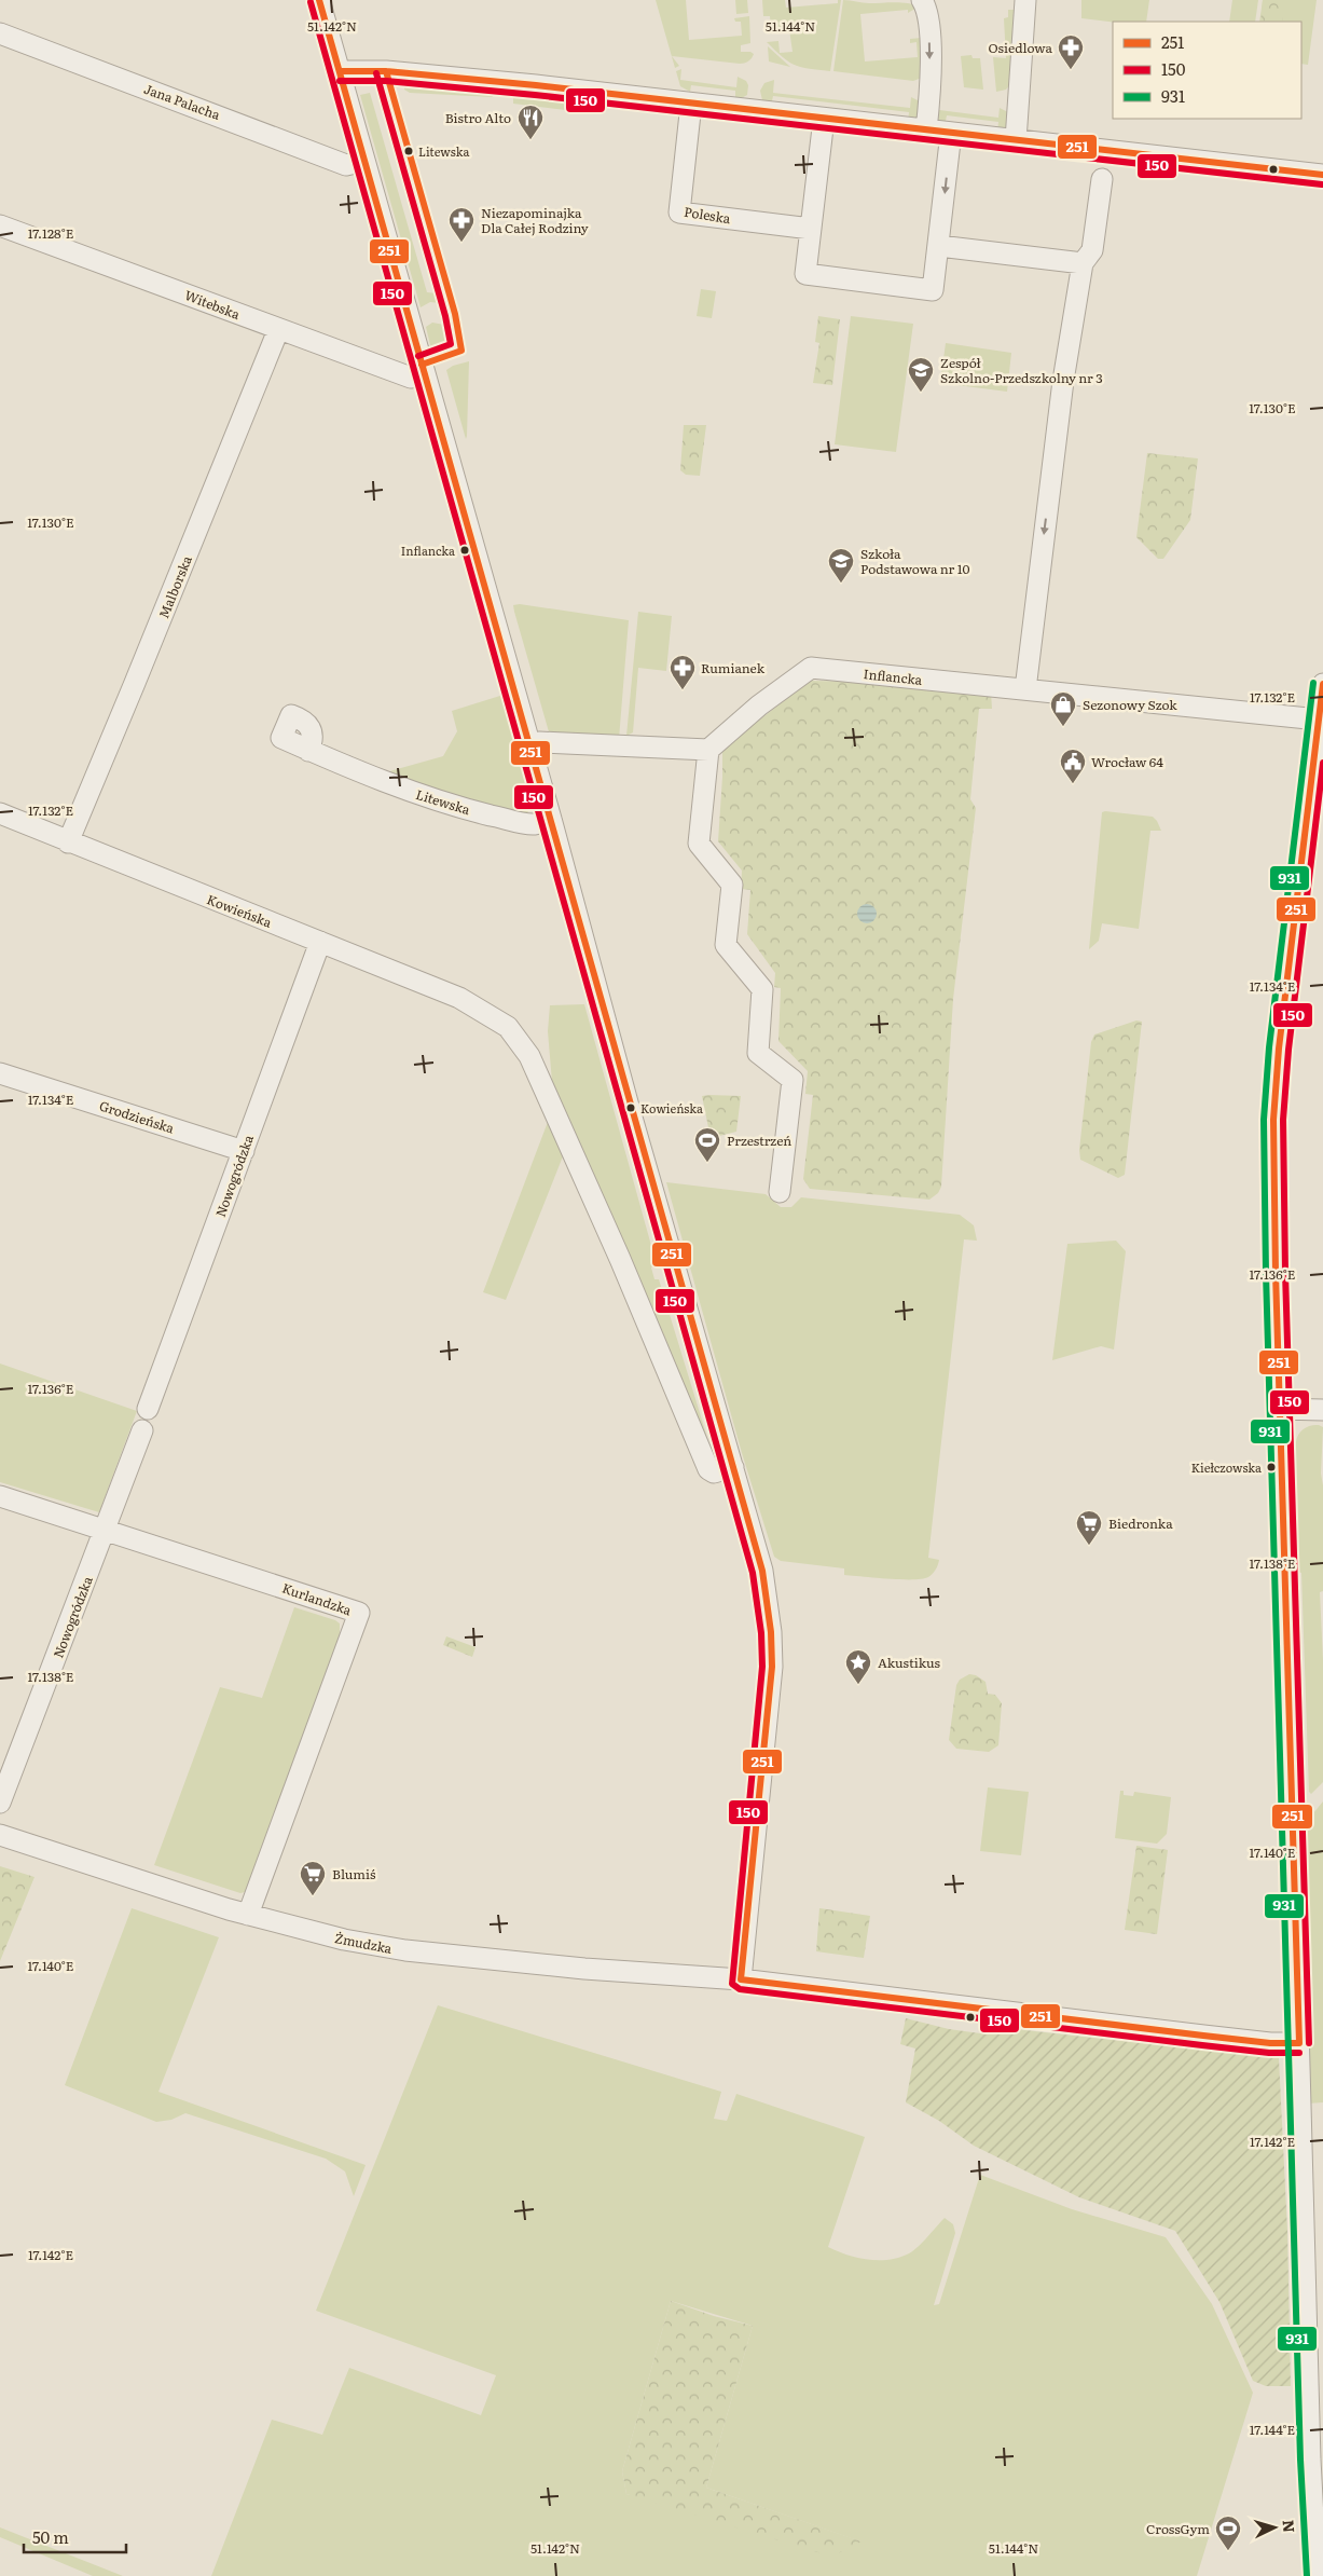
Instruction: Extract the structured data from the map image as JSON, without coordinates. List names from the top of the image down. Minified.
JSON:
{"streets":{"street":["Jana Palacha","Poleska","Witebska","Malborska","Inflancka","Litewska","Kowieńska","Grodzieńska","Nowogródzka","Kurlandzka","Żmudzka"]},"crossings":[["Witebska","Malborska"],["Malborska","Kowieńska"],["Kowieńska","Nowogródzka"],["Grodzieńska","Nowogródzka"],["Nowogródzka","Kurlandzka"],["Kurlandzka","Żmudzka"]],"places":{"pharmacy":["Osiedlowa","Niezapominajka Dla Całej Rodziny","Rumianek"],"restaurant":["Bistro Alto"],"other":["Litewska","Inflancka","Kowieńska","Kiełczowska"],"school or university":["Zespół Szkolno-Przedszkolny nr 3","Szkoła Podstawowa nr 10"],"shop":["Sezonowy Szok"],"public building":["Wrocław 64"],"sports":["Przestrzeń","CrossGym"],"supermarket":["Biedronka","Blumiś"],"place":["Akustikus"]},"lines":["transit line 251","transit line 150","transit line 931"],"legend":["251","150","931"],"scale_bar":"50 m","north":"right","coordinates":["51.142°N","51.144°N","17.128°E","17.130°E","17.132°E","17.134°E","17.136°E","17.138°E","17.140°E","17.142°E","17.144°E"]}
